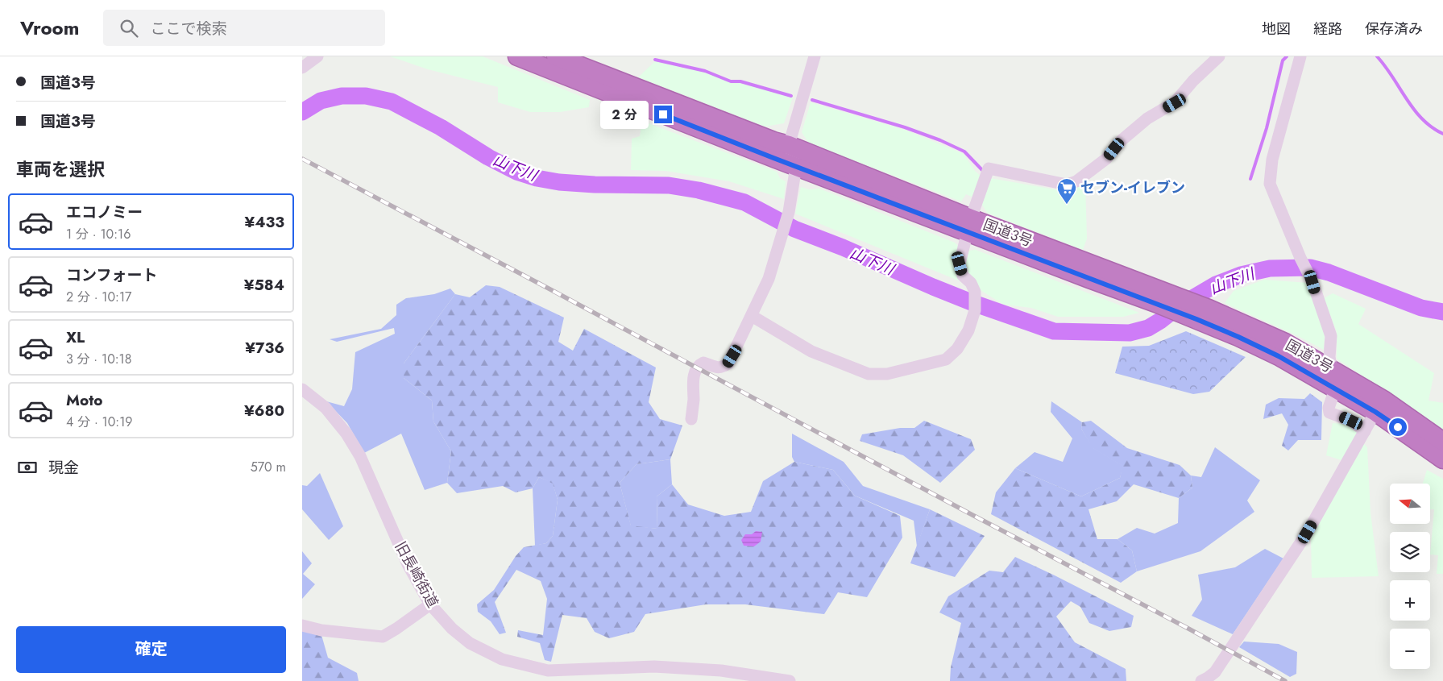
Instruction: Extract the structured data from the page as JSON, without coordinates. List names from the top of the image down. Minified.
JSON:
{"streets":{"highway":["国道3号"],"street":["旧長崎街道"]},"water":["山下川"],"places":{"supermarket":["セブン-イレブン"]},"north":"left","page":{"header":"Vroom","search":"ここで検索","nav":["地図","経路","保存済み"],"banner":["国道3号","国道3号"],"bubble":"2 分","heading":"車両を選択","list":[{"name":"エコノミー","note":"1 分 · 10:16","value":"¥433"},{"name":"コンフォート","note":"2 分 · 10:17","value":"¥584"},{"name":"XL","note":"3 分 · 10:18","value":"¥736"},{"name":"Moto","note":"4 分 · 10:19","value":"¥680"}],"pay":["現金","570 m"],"map_buttons":["+","−"],"buttons":"確定"}}
